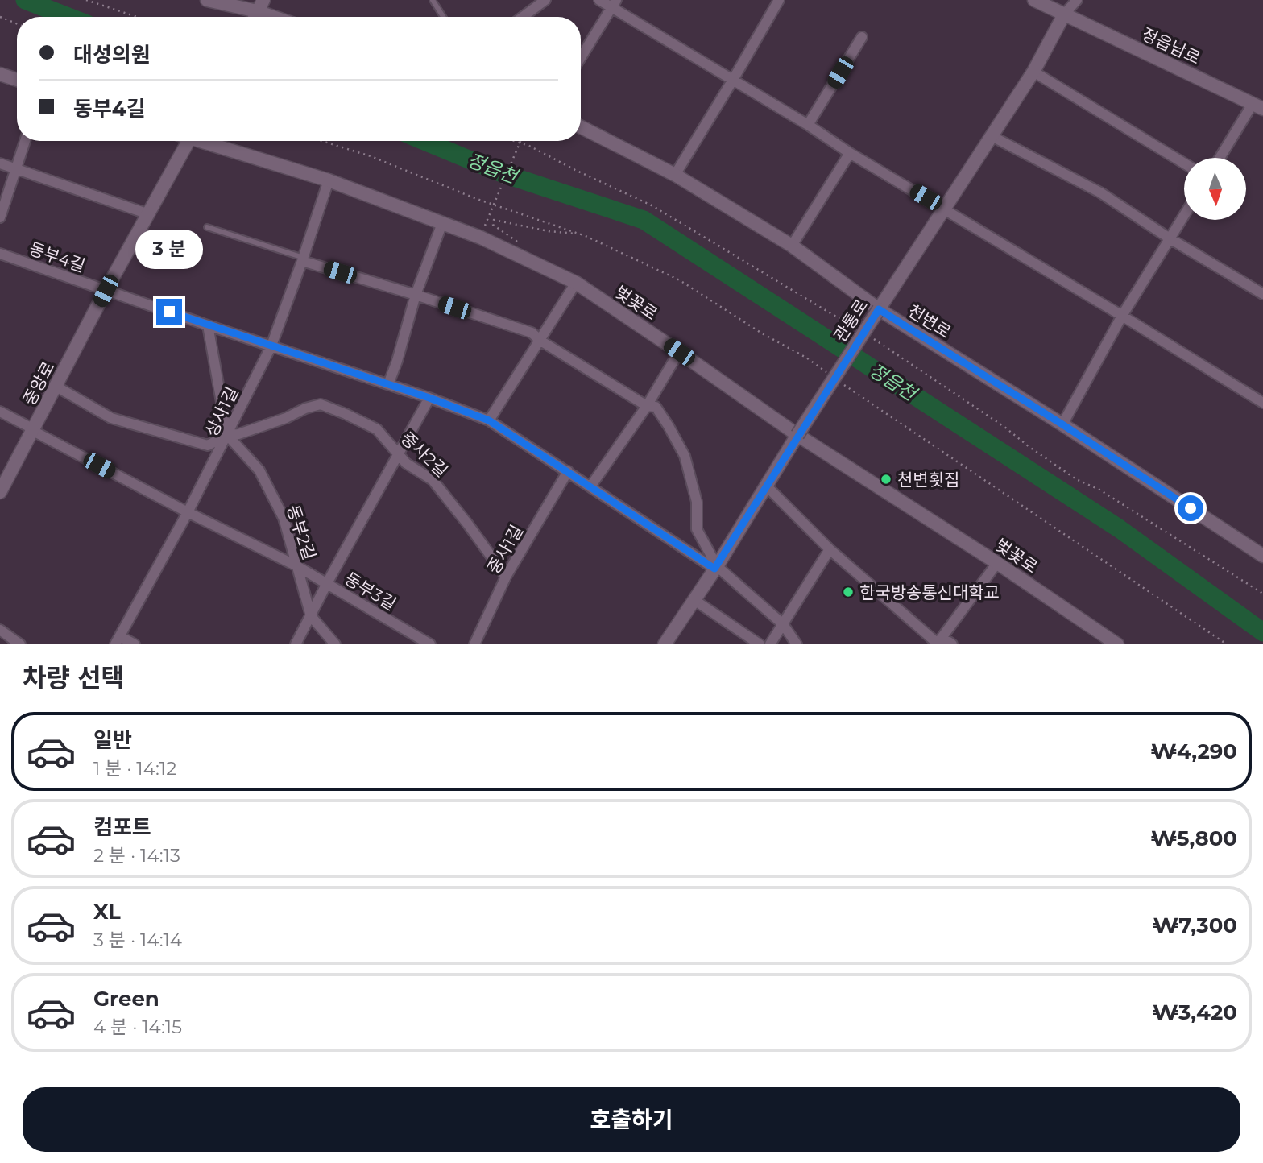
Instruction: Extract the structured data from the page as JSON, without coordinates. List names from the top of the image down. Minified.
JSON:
{"streets":{"street":["정읍남로","동부4길","벚꽃로","관통로","천변로","중앙로","상사1길","중사2길","동부2길","중사1길","동부3길"]},"crossings":[["정읍남로","관통로"],["동부4길","관통로"],["동부4길","중앙로"],["동부4길","상사1길"],["동부4길","중사1길"],["벚꽃로","관통로"],["벚꽃로","상사1길"],["관통로","천변로"],["중앙로","중사2길"],["중앙로","동부3길"],["상사1길","중사2길"],["상사1길","동부2길"],["상사1길","동부3길"],["중사2길","동부2길"],["중사2길","중사1길"],["동부2길","동부3길"]],"water":["정읍천"],"places":["천변횟집","한국방송통신대학교"],"north":"bottom","page":{"banner":["대성의원","동부4길"],"bubble":"3 분","heading":"차량 선택","list":[{"name":"일반","note":"1 분 · 14:12","value":"₩4,290"},{"name":"컴포트","note":"2 분 · 14:13","value":"₩5,800"},{"name":"XL","note":"3 분 · 14:14","value":"₩7,300"},{"name":"Green","note":"4 분 · 14:15","value":"₩3,420"}],"buttons":"호출하기"}}
